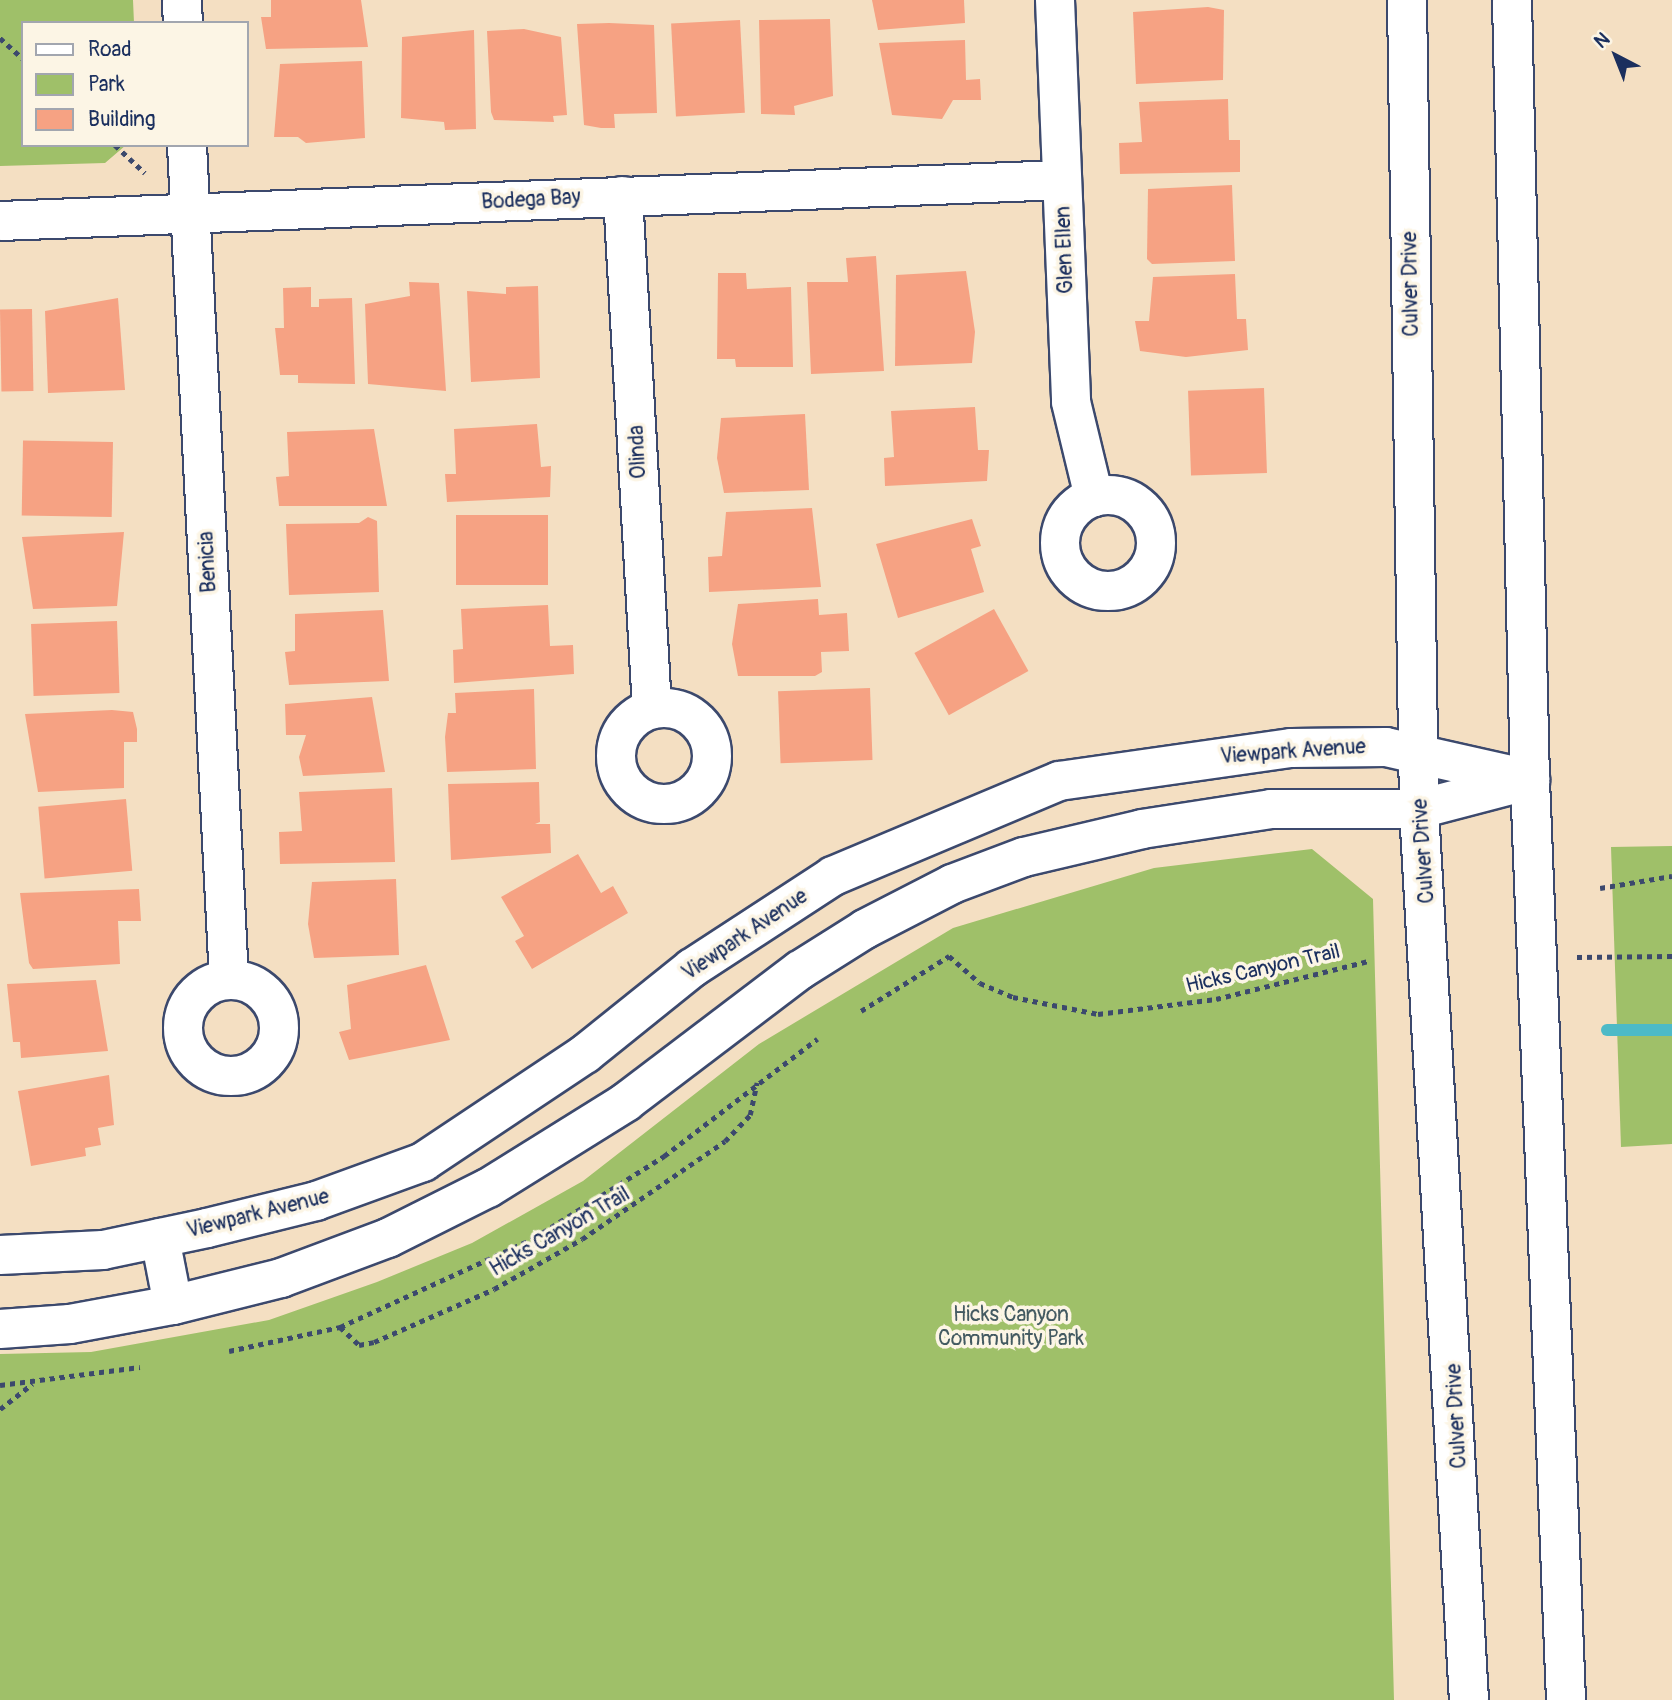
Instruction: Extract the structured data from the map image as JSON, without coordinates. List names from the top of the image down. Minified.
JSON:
{"streets":{"street":["Bodega Bay","Glen Ellen","Culver Drive","Olinda","Benicia","Viewpark Avenue"],"path":["Hicks Canyon Trail"]},"crossings":[["Bodega Bay","Glen Ellen"],["Bodega Bay","Olinda"],["Bodega Bay","Benicia"],["Culver Drive","Viewpark Avenue"]],"parks":["Hicks Canyon Community Park"],"legend":["Road","Park","Building"],"north":"top left"}
